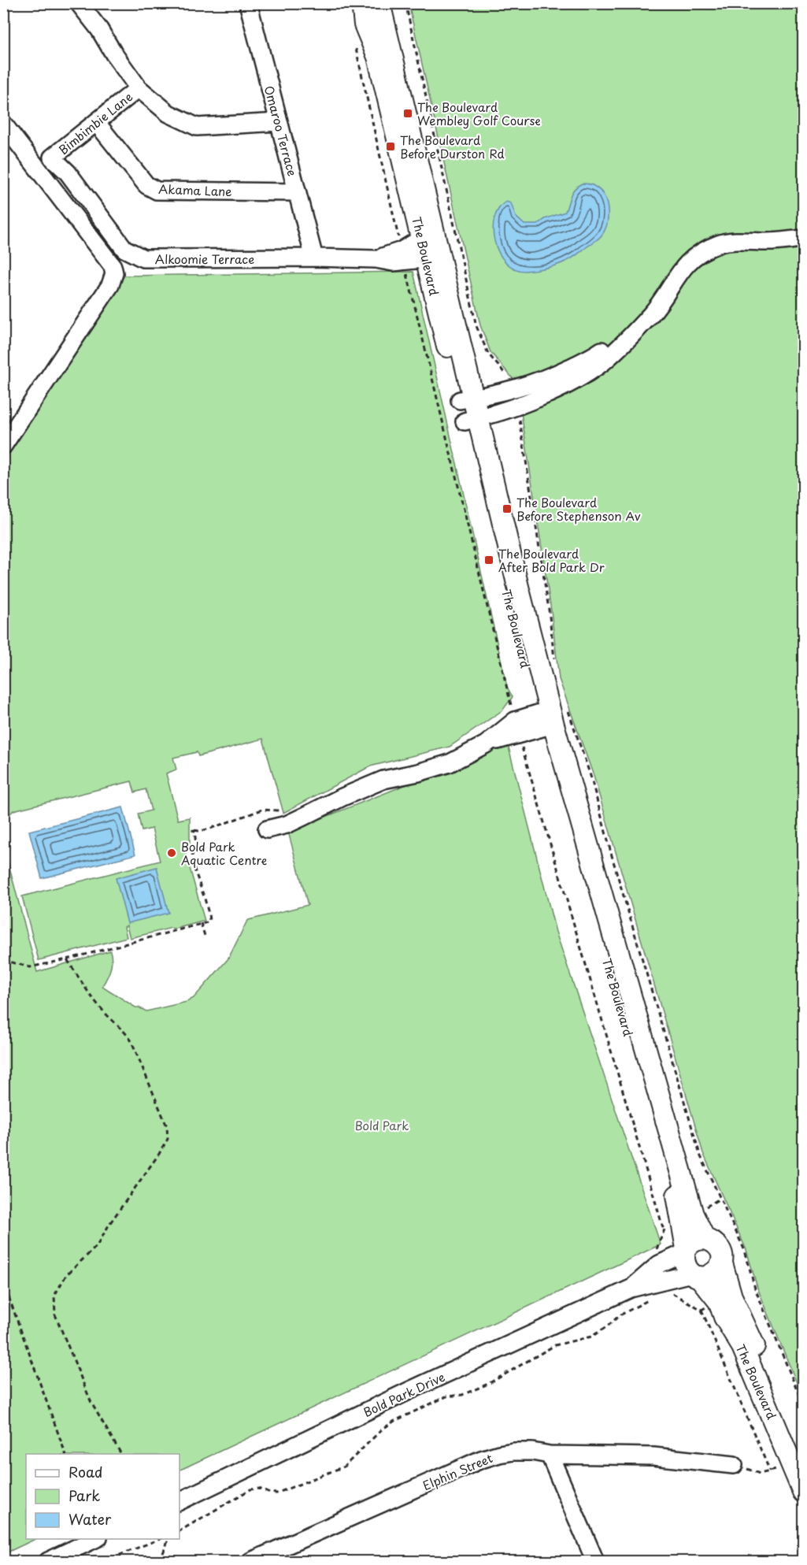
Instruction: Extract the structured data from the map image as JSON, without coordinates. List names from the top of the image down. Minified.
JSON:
{"streets":{"main road":["The Boulevard"],"street":["Bimbimbie Lane","Omaroo Terrace","Akama Lane","Alkoomie Terrace","Bold Park Drive","Elphin Street"]},"crossings":[["Bimbimbie Lane","Akama Lane"],["Bimbimbie Lane","Alkoomie Terrace"],["Omaroo Terrace","Akama Lane"],["Omaroo Terrace","Alkoomie Terrace"],["The Boulevard","Alkoomie Terrace"],["The Boulevard","Bold Park Drive"]],"parks":["Bold Park"],"places":{"transit":["The Boulevard Wembley Golf Course","The Boulevard Before Durston Rd","The Boulevard Before Stephenson Av","The Boulevard After Bold Park Dr"],"other":["Bold Park Aquatic Centre"]},"legend":["Road","Park","Water"]}
